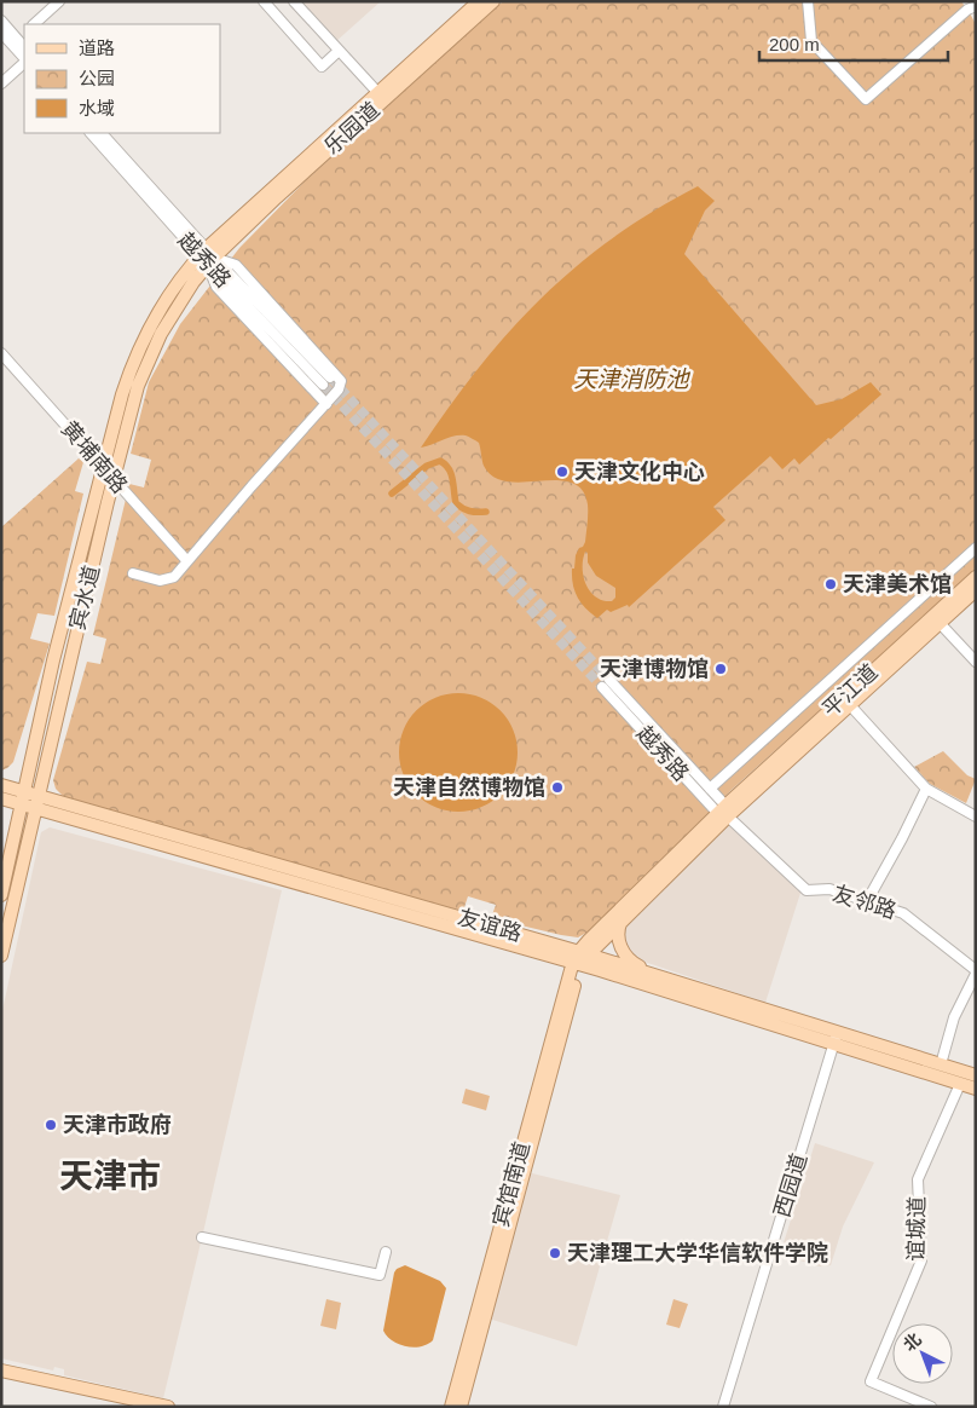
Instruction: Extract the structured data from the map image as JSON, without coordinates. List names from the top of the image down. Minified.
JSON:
{"streets":{"main road":["乐园道","宾水道","平江道","友谊路","宾馆南道"],"street":["越秀路","黄埔南路","友邻路","西园道","谊城道"]},"crossings":[["乐园道","越秀路"],["乐园道","宾水道"],["越秀路","宾水道"],["越秀路","平江道"],["越秀路","友邻路"],["黄埔南路","宾水道"],["宾水道","友谊路"],["平江道","友邻路"],["友谊路","宾馆南道"],["友谊路","西园道"],["友谊路","谊城道"]],"districts":["天津市"],"water":["天津消防池"],"places":["天津文化中心","天津美术馆","天津博物馆","天津自然博物馆","天津市政府","天津理工大学华信软件学院"],"legend":["道路","公园","水域"],"scale_bar":"200 m","north":"top left"}
